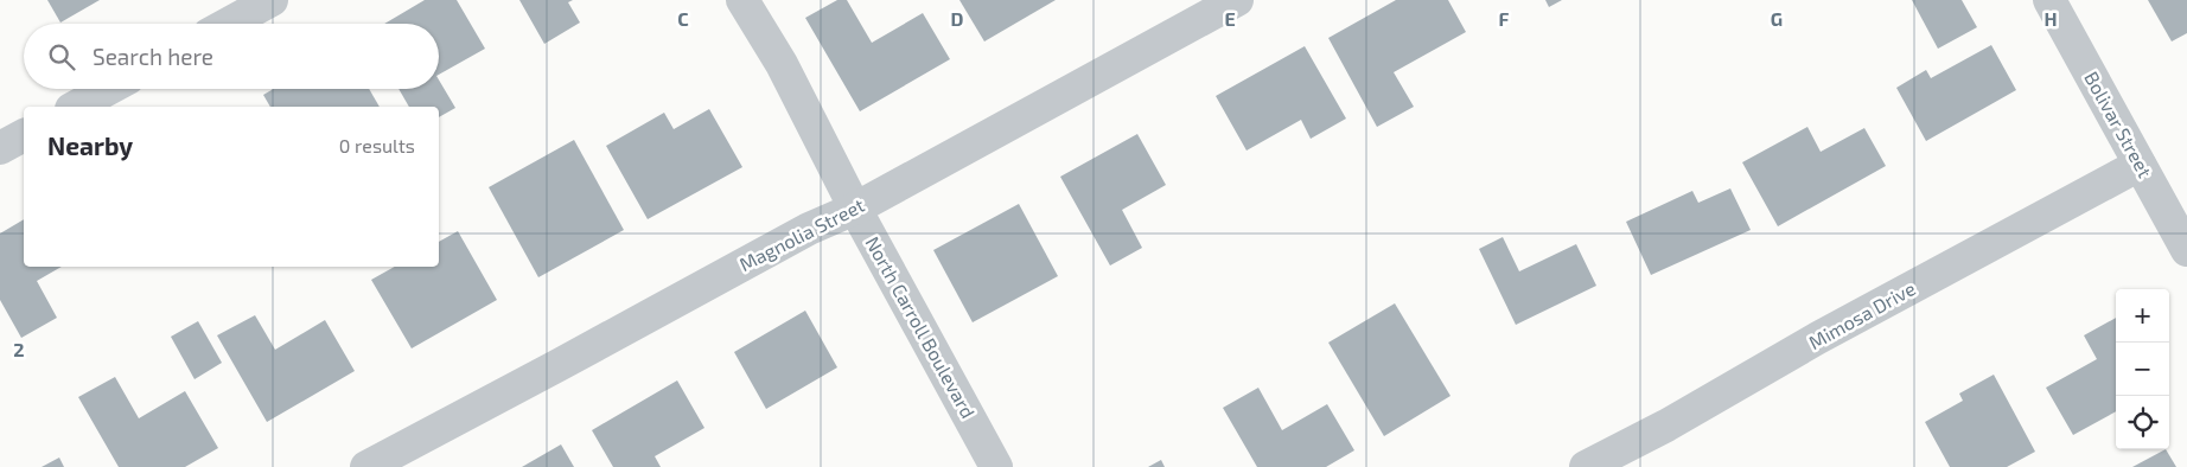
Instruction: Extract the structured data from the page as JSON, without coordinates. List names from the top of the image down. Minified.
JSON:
{"streets":{"street":["Bolivar Street","Magnolia Street","Mimosa Drive","North Carroll Boulevard"]},"crossings":[["Bolivar Street","Mimosa Drive"],["Magnolia Street","North Carroll Boulevard"]],"page":{"search":"Search here","heading":["Nearby","0 results"],"map_buttons":["+","−"]},"grid":{"columns":["C","D","E","F","G","H"],"rows":["2"]}}
